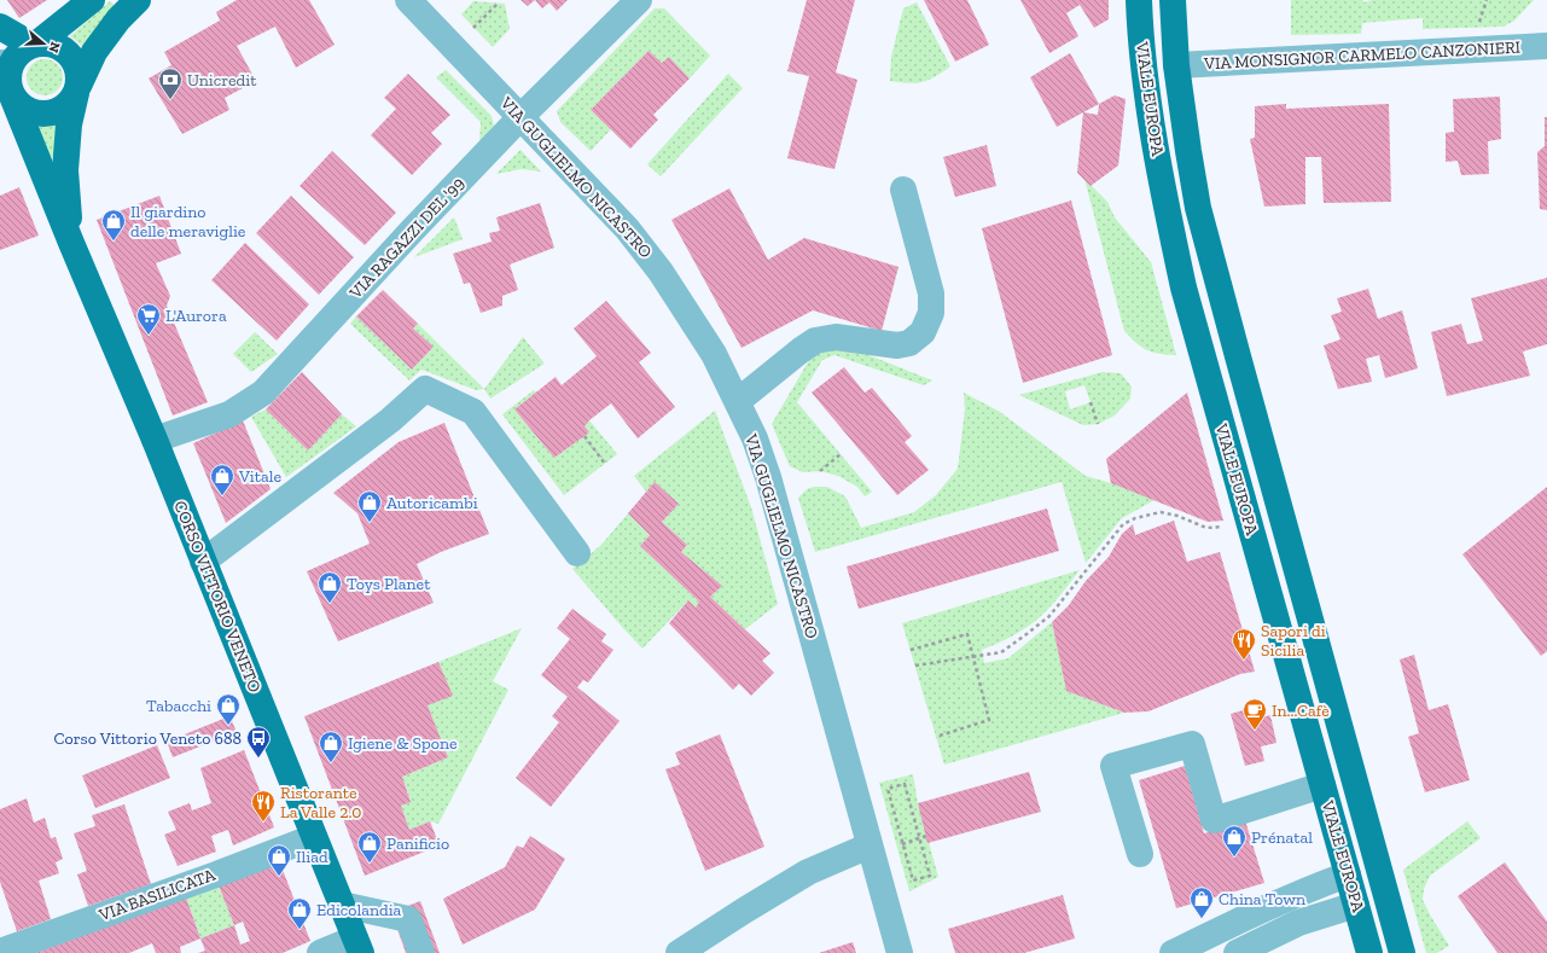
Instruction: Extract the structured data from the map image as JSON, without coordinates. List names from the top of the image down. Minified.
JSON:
{"streets":{"main road":["VIALE EUROPA","CORSO VITTORIO VENETO"],"street":["VIA MONSIGNOR CARMELO CANZONIERI","VIA GUGLIELMO NICASTRO","VIA RAGAZZI DEL '99","VIA BASILICATA"]},"crossings":[["VIA MONSIGNOR CARMELO CANZONIERI","VIALE EUROPA"],["VIA GUGLIELMO NICASTRO","VIA RAGAZZI DEL '99"],["VIA RAGAZZI DEL '99","CORSO VITTORIO VENETO"],["CORSO VITTORIO VENETO","VIA BASILICATA"]],"places":{"bank":["Unicredit"],"shop":["Il giardino delle meraviglie","Vitale","Autoricambi","Toys Planet","Tabacchi","Igiene & Spone","Prénatal","Panificio","Iliad","China Town","Edicolandia"],"supermarket":["L'Aurora"],"restaurant":["Sapori di Sicilia","Ristorante La Valle 2.0"],"cafe":["In...Cafè"],"bus stop":["Corso Vittorio Veneto 688"]},"north":"right"}
